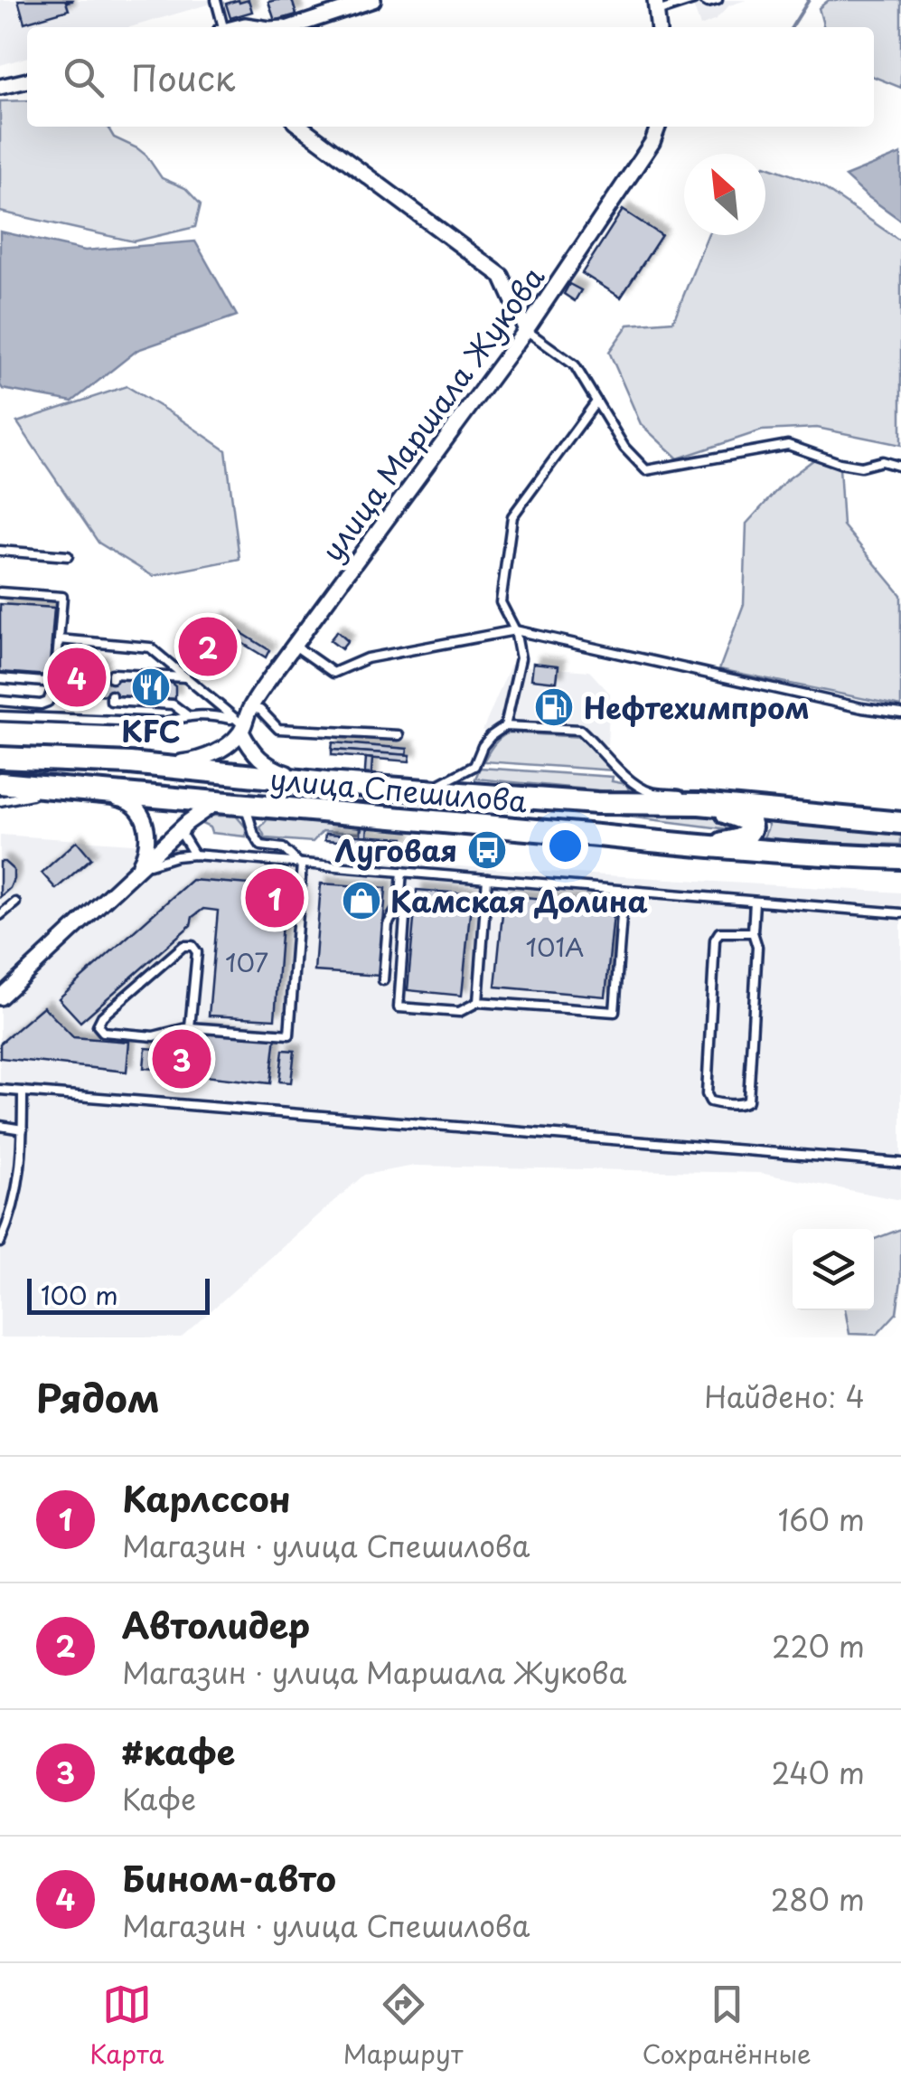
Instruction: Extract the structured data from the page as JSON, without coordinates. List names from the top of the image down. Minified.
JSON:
{"streets":{"main road":["улица Спешилова"],"street":["улица Маршала Жукова"]},"places":{"restaurant":["KFC"],"fuel station":["Нефтехимпром"],"bus stop":["Луговая"],"shop":["Камская Долина"]},"house_numbers":["101А","107"],"scale_bar":"100 m","north":"top left","page":{"search":"Поиск","pins":["2","4","1","3"],"scale":"100 m","heading":["Рядом","Найдено: 4"],"list":[{"mark":"1","name":"Карлссон","note":"Магазин · улица Спешилова","value":"160 m"},{"mark":"2","name":"Автолидер","note":"Магазин · улица Маршала Жукова","value":"220 m"},{"mark":"3","name":"#кафе","note":"Кафе","value":"240 m"},{"mark":"4","name":"Бином-авто","note":"Магазин · улица Спешилова","value":"280 m"}],"nav":["Карта","Маршрут","Сохранённые"]}}
